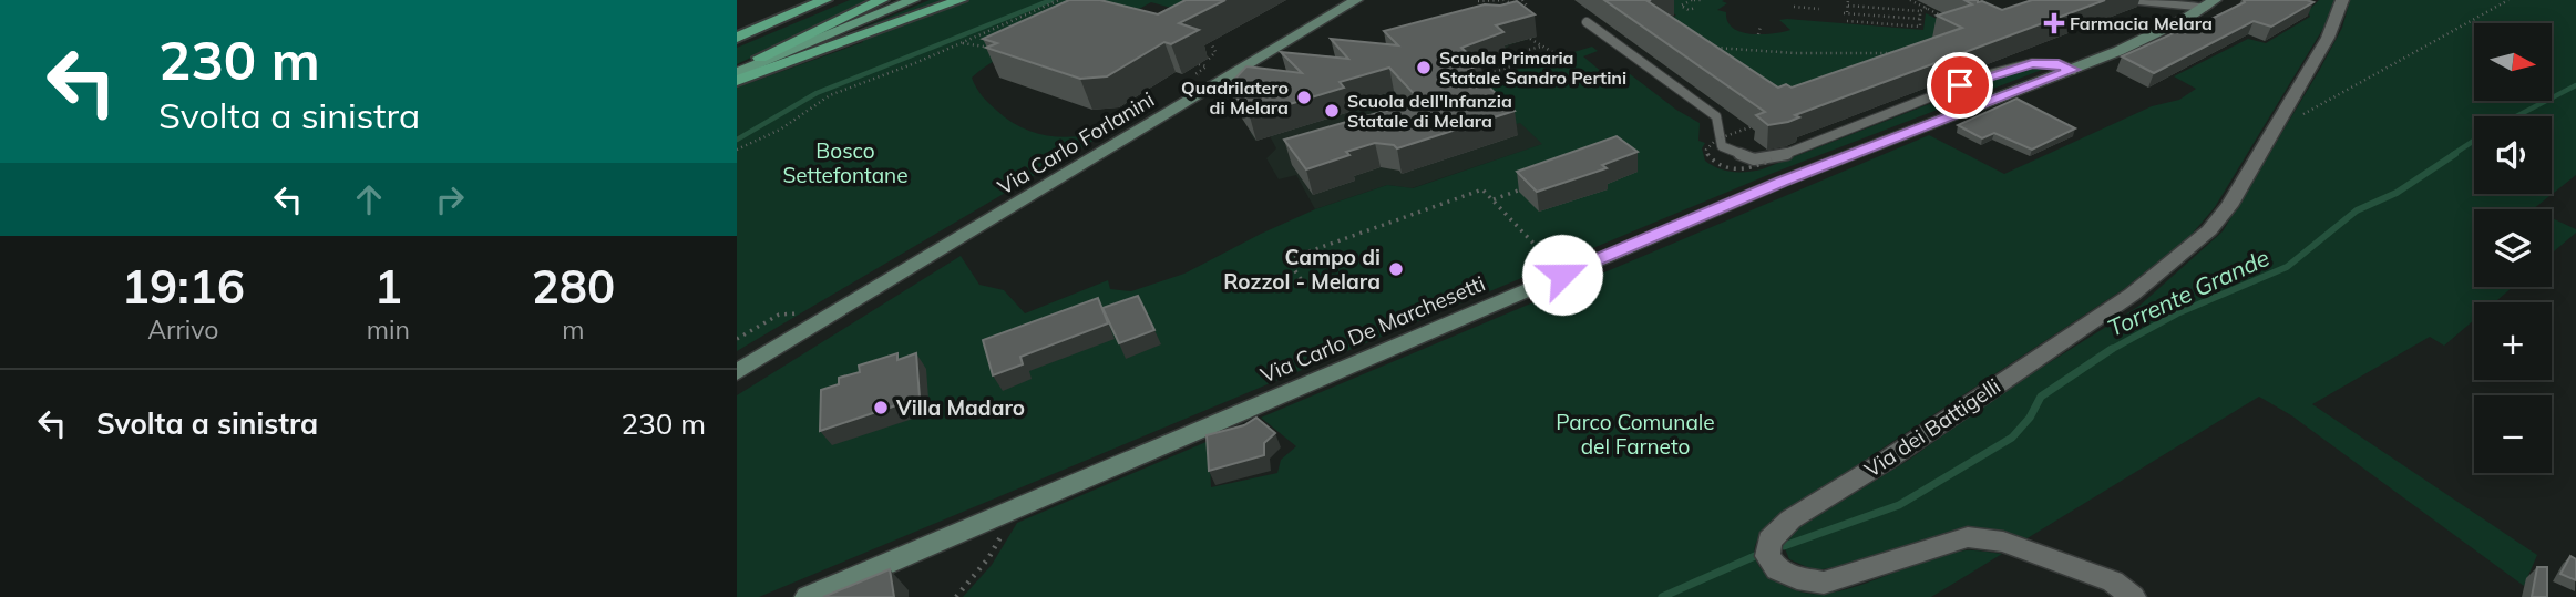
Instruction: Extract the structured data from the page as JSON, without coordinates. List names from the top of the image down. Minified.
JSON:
{"streets":{"main road":["Via Carlo Forlanini","Via Carlo De Marchesetti"],"street":["Via dei Battigelli"]},"water":["Torrente Grande"],"parks":["Bosco Settefontane","Parco Comunale del Farneto"],"places":{"health":["Farmacia Melara"],"other":["Scuola Primaria Statale Sandro Pertini","Quadrilatero di Melara","Scuola dell'Infanzia Statale di Melara","Campo di Rozzol - Melara","Villa Madaro"]},"north":"right","page":{"turn":["230 m","Svolta a sinistra"],"map_buttons":["+","−"],"eta":["19:16","Arrivo","1","min","280","m"],"list":[{"name":"Svolta a sinistra","value":"230 m"}]}}
